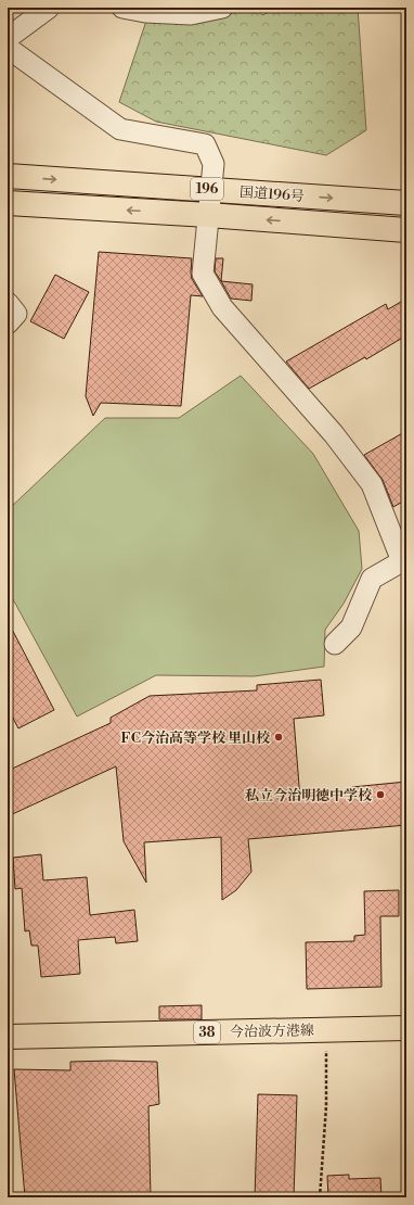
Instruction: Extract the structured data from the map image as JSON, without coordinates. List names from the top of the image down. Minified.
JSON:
{"streets":{"main road":["196","国道196号","今治波方港線","38"]},"places":["FC今治高等学校 里山校","私立今治明徳中学校"]}
